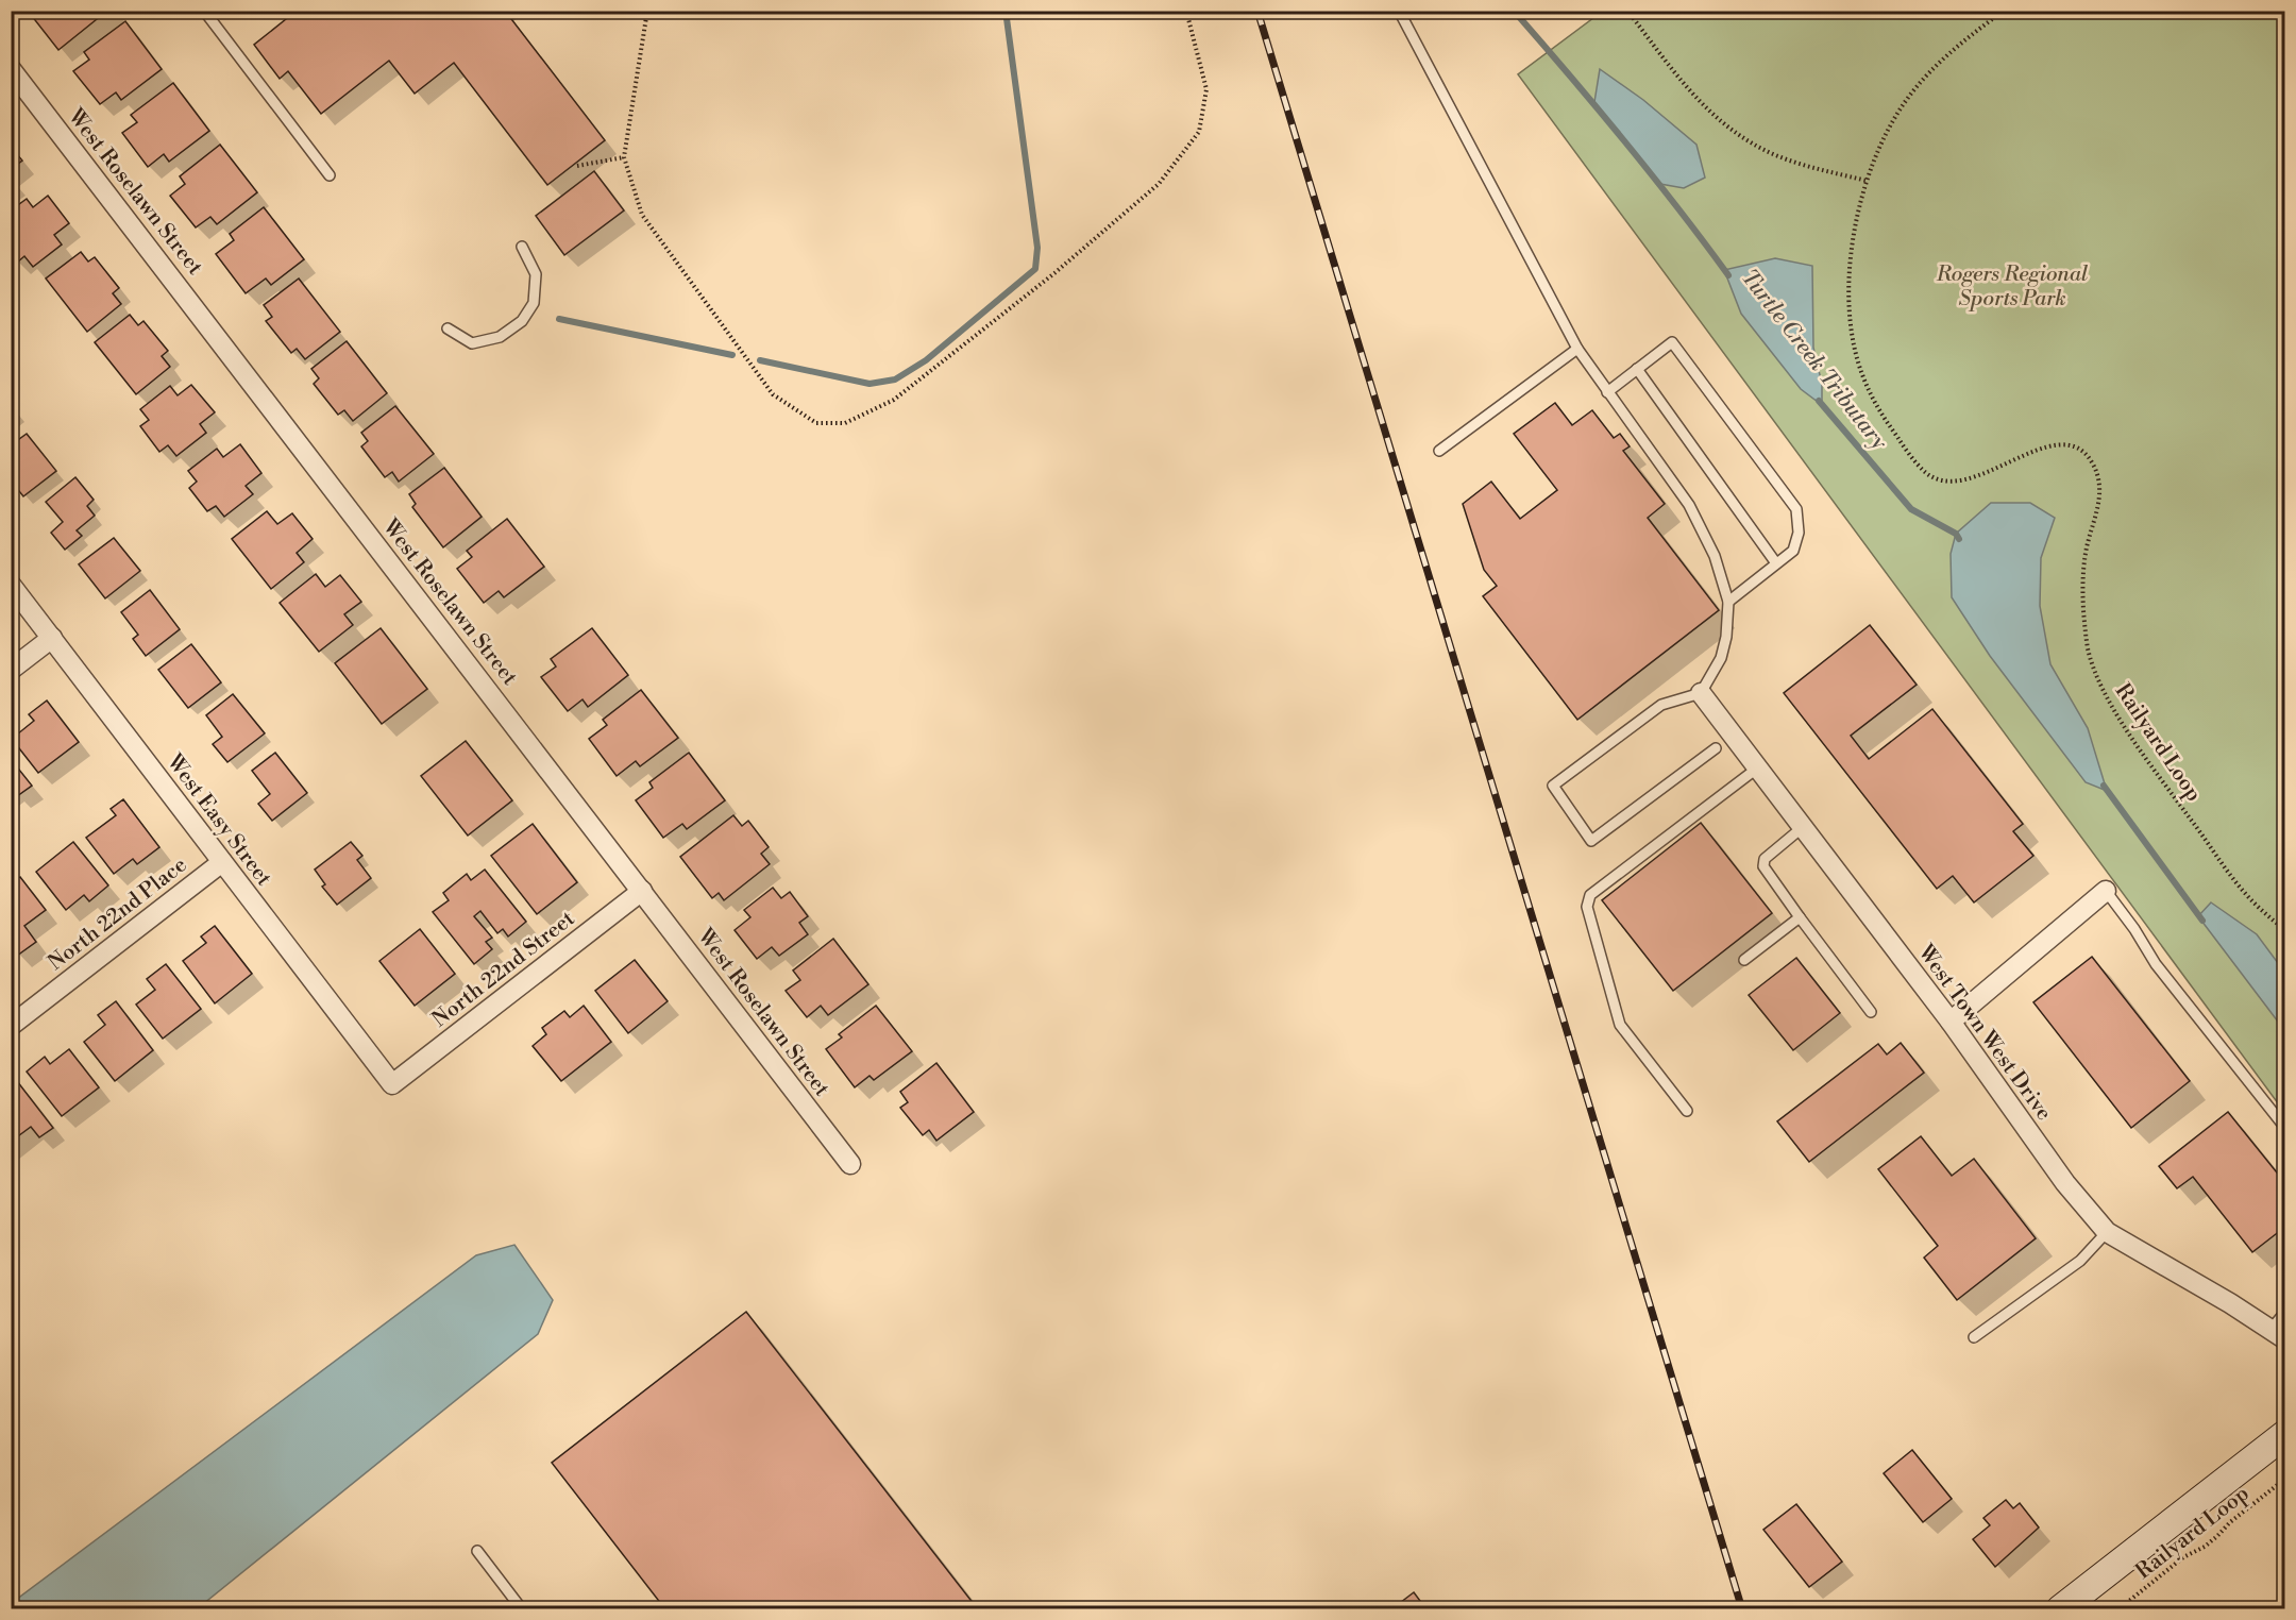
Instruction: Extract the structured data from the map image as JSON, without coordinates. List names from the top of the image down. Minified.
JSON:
{"streets":{"street":["West Roselawn Street","West Easy Street","North 22nd Place","North 22nd Street","West Town West Drive"],"path":["Railyard Loop"]},"crossings":[["West Roselawn Street","North 22nd Street"],["West Easy Street","North 22nd Place"],["West Easy Street","North 22nd Street"]],"water":["Turtle Creek Tributary"],"parks":["Rogers Regional Sports Park"]}
